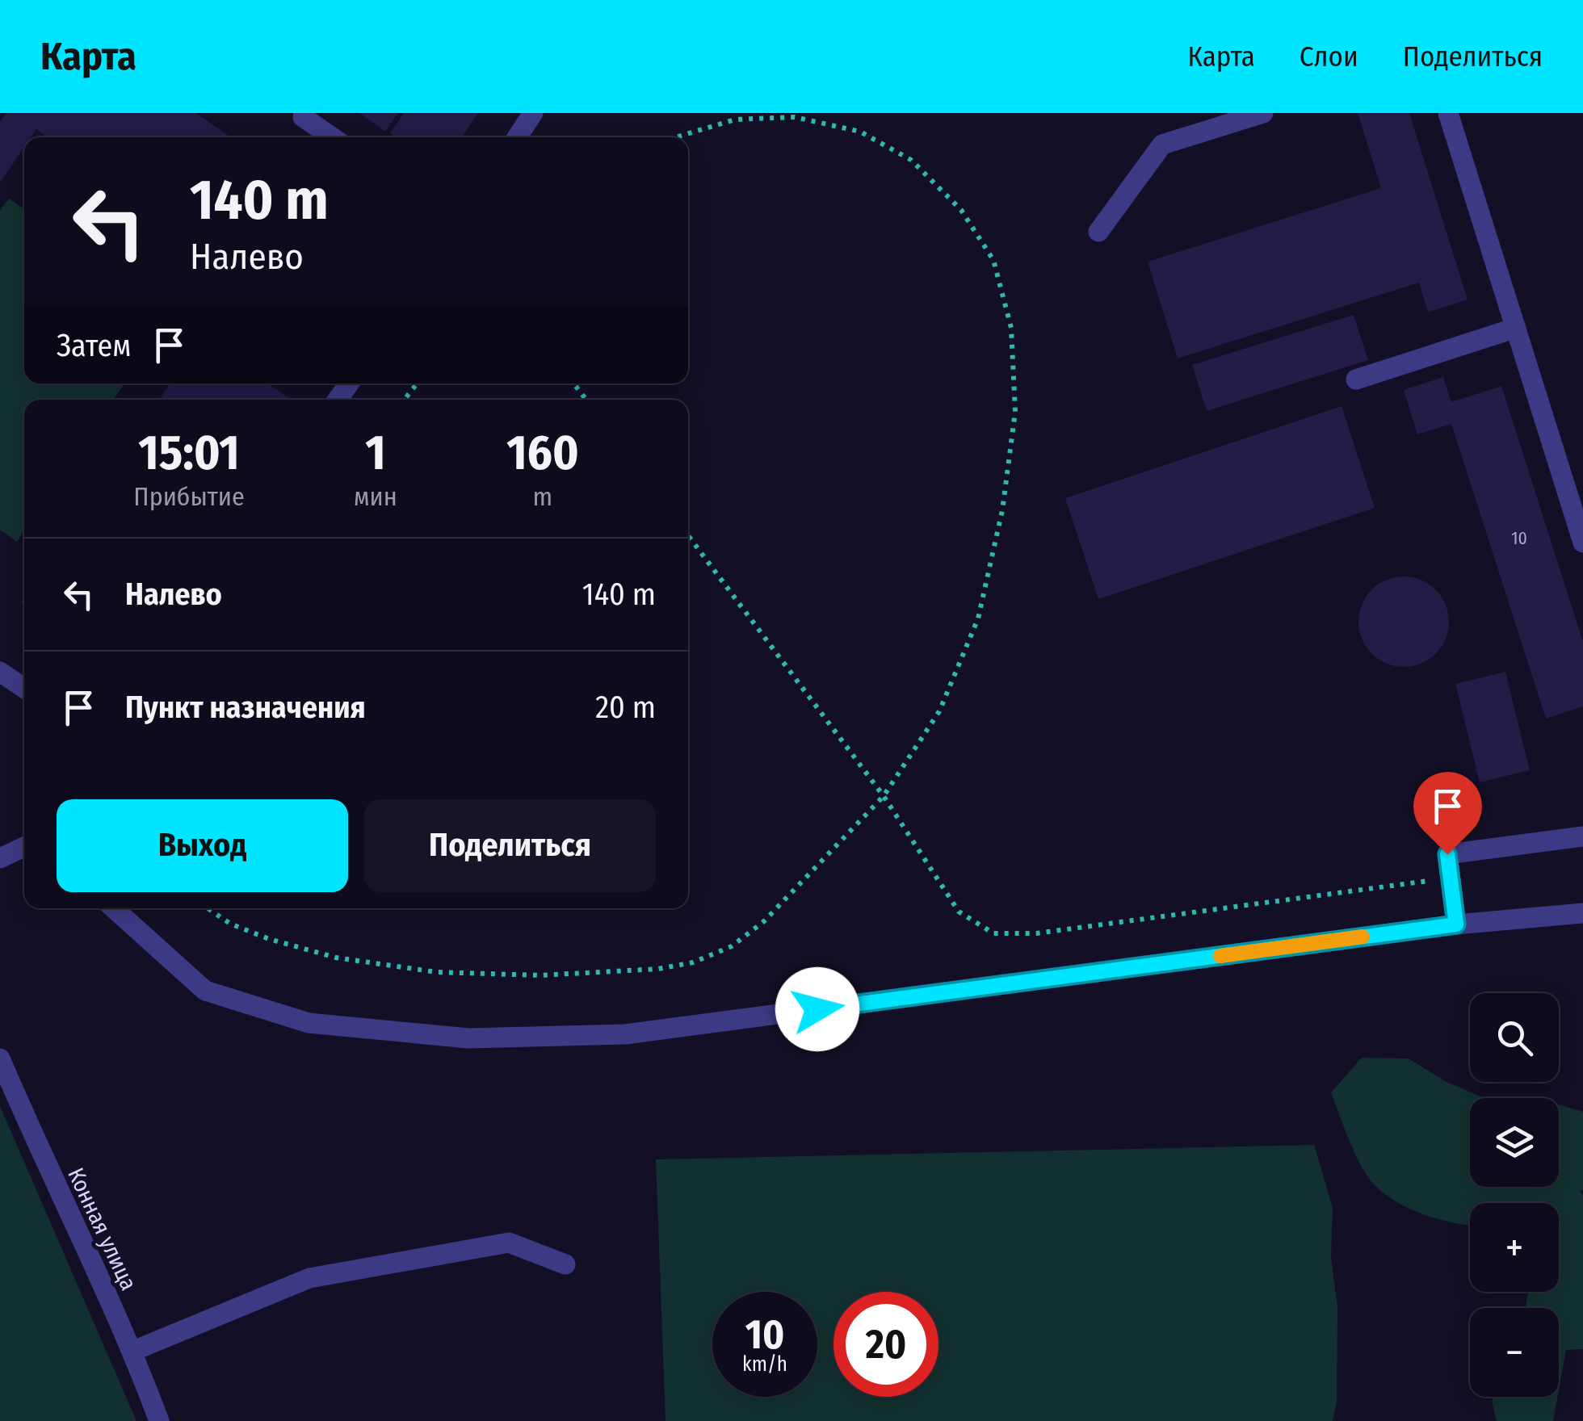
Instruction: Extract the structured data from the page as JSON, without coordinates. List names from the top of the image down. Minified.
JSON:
{"streets":{"street":["Конная улица"]},"house_numbers":["10"],"page":{"header":"Карта","nav":["Карта","Слои","Поделиться"],"turn":["140 m","Налево"],"then":"Затем","eta":["15:01","Прибытие","1","мин","160","m"],"list":[{"name":"Налево","value":"140 m"},{"name":"Пункт назначения","value":"20 m"}],"buttons":["Выход","Поделиться"],"map_buttons":["+","−"],"speed":"10 km/h","limit":"20"}}
